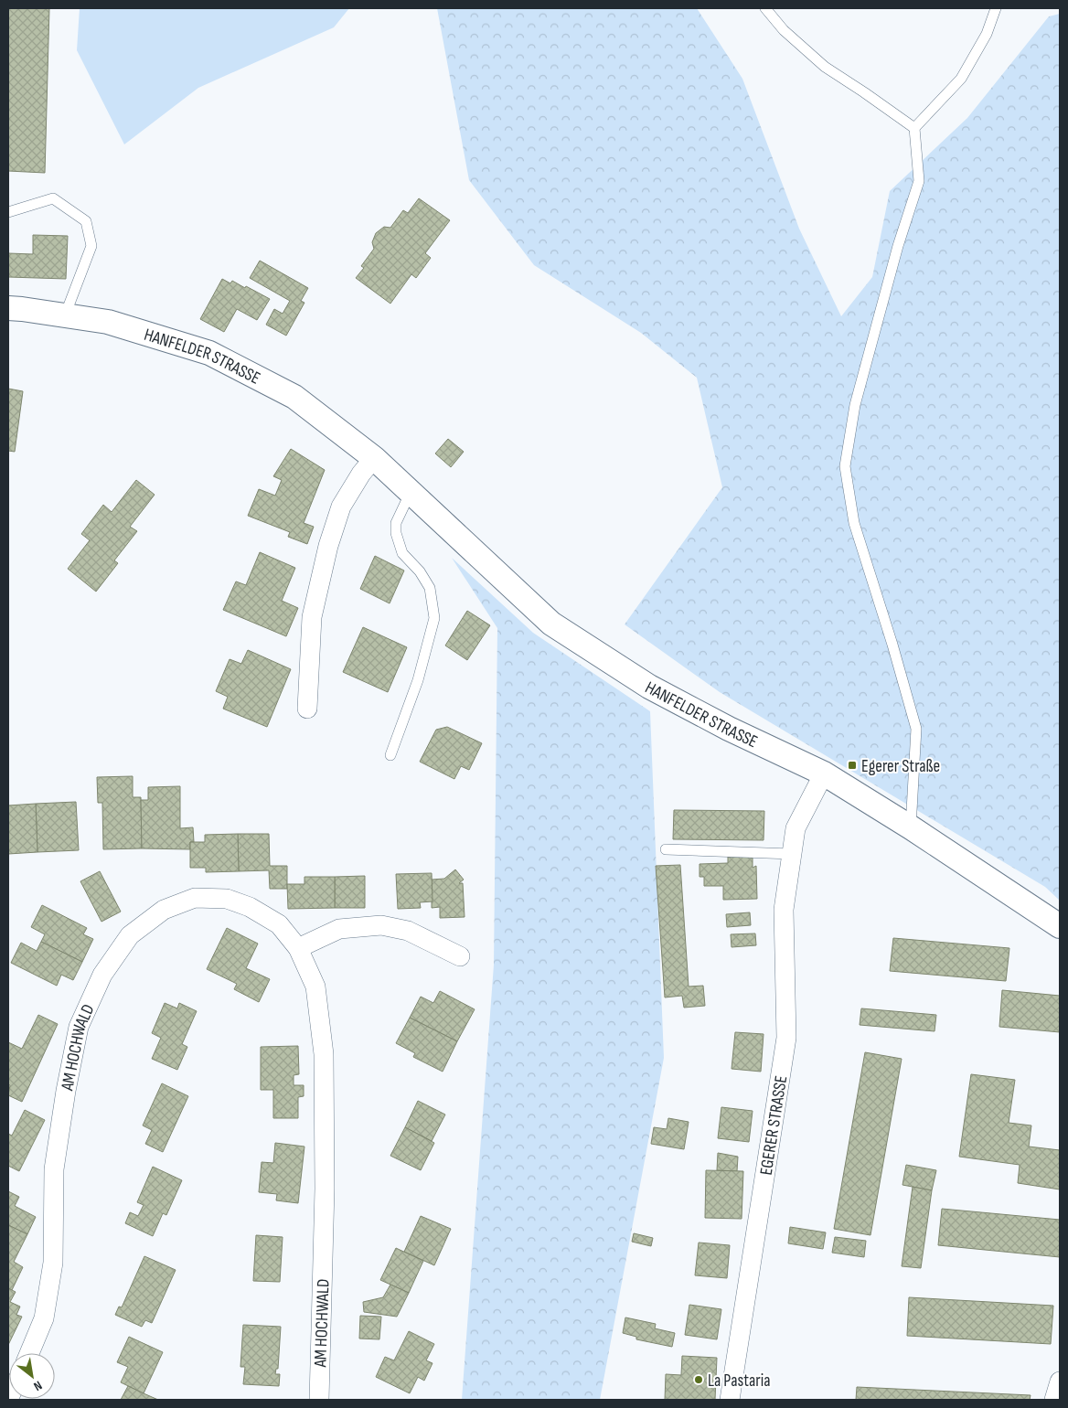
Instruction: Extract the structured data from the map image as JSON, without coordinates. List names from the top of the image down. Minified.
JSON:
{"streets":{"street":["HANFELDER STRASSE","AM HOCHWALD","EGERER STRASSE"]},"crossings":[["HANFELDER STRASSE","EGERER STRASSE"]],"places":{"transit":["Egerer Straße"],"other":["La Pastaria"]},"north":"bottom right"}
